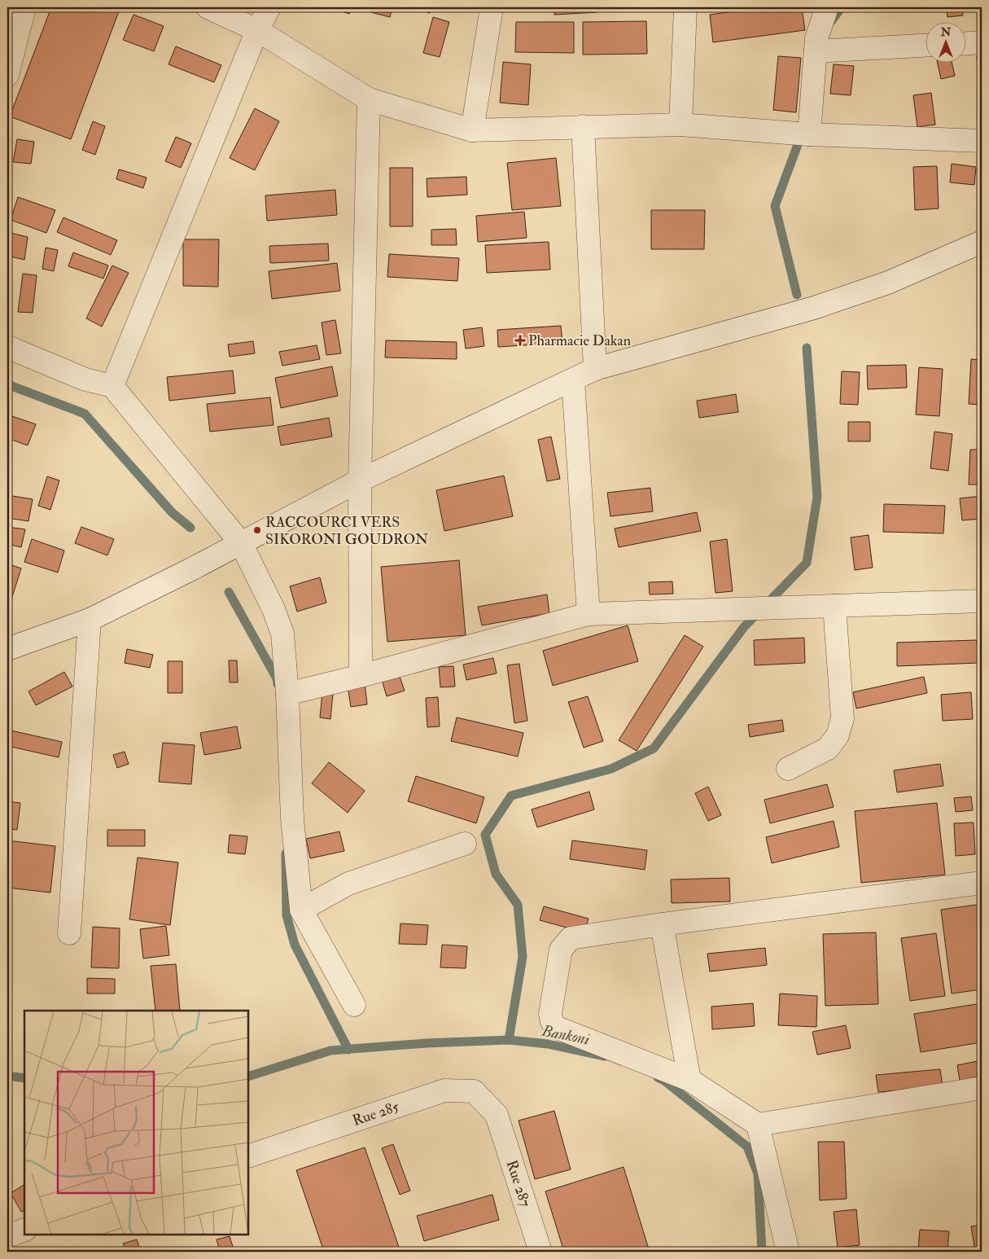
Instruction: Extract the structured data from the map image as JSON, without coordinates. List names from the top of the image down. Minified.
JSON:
{"streets":{"street":["Rue 285","Rue 287"]},"crossings":[["Rue 285","Rue 287"]],"water":["Bankoni"],"places":{"health":["Pharmacie Dakan"],"other":["RACCOURCI VERS SIKORONI GOUDRON"]},"north":"top"}
